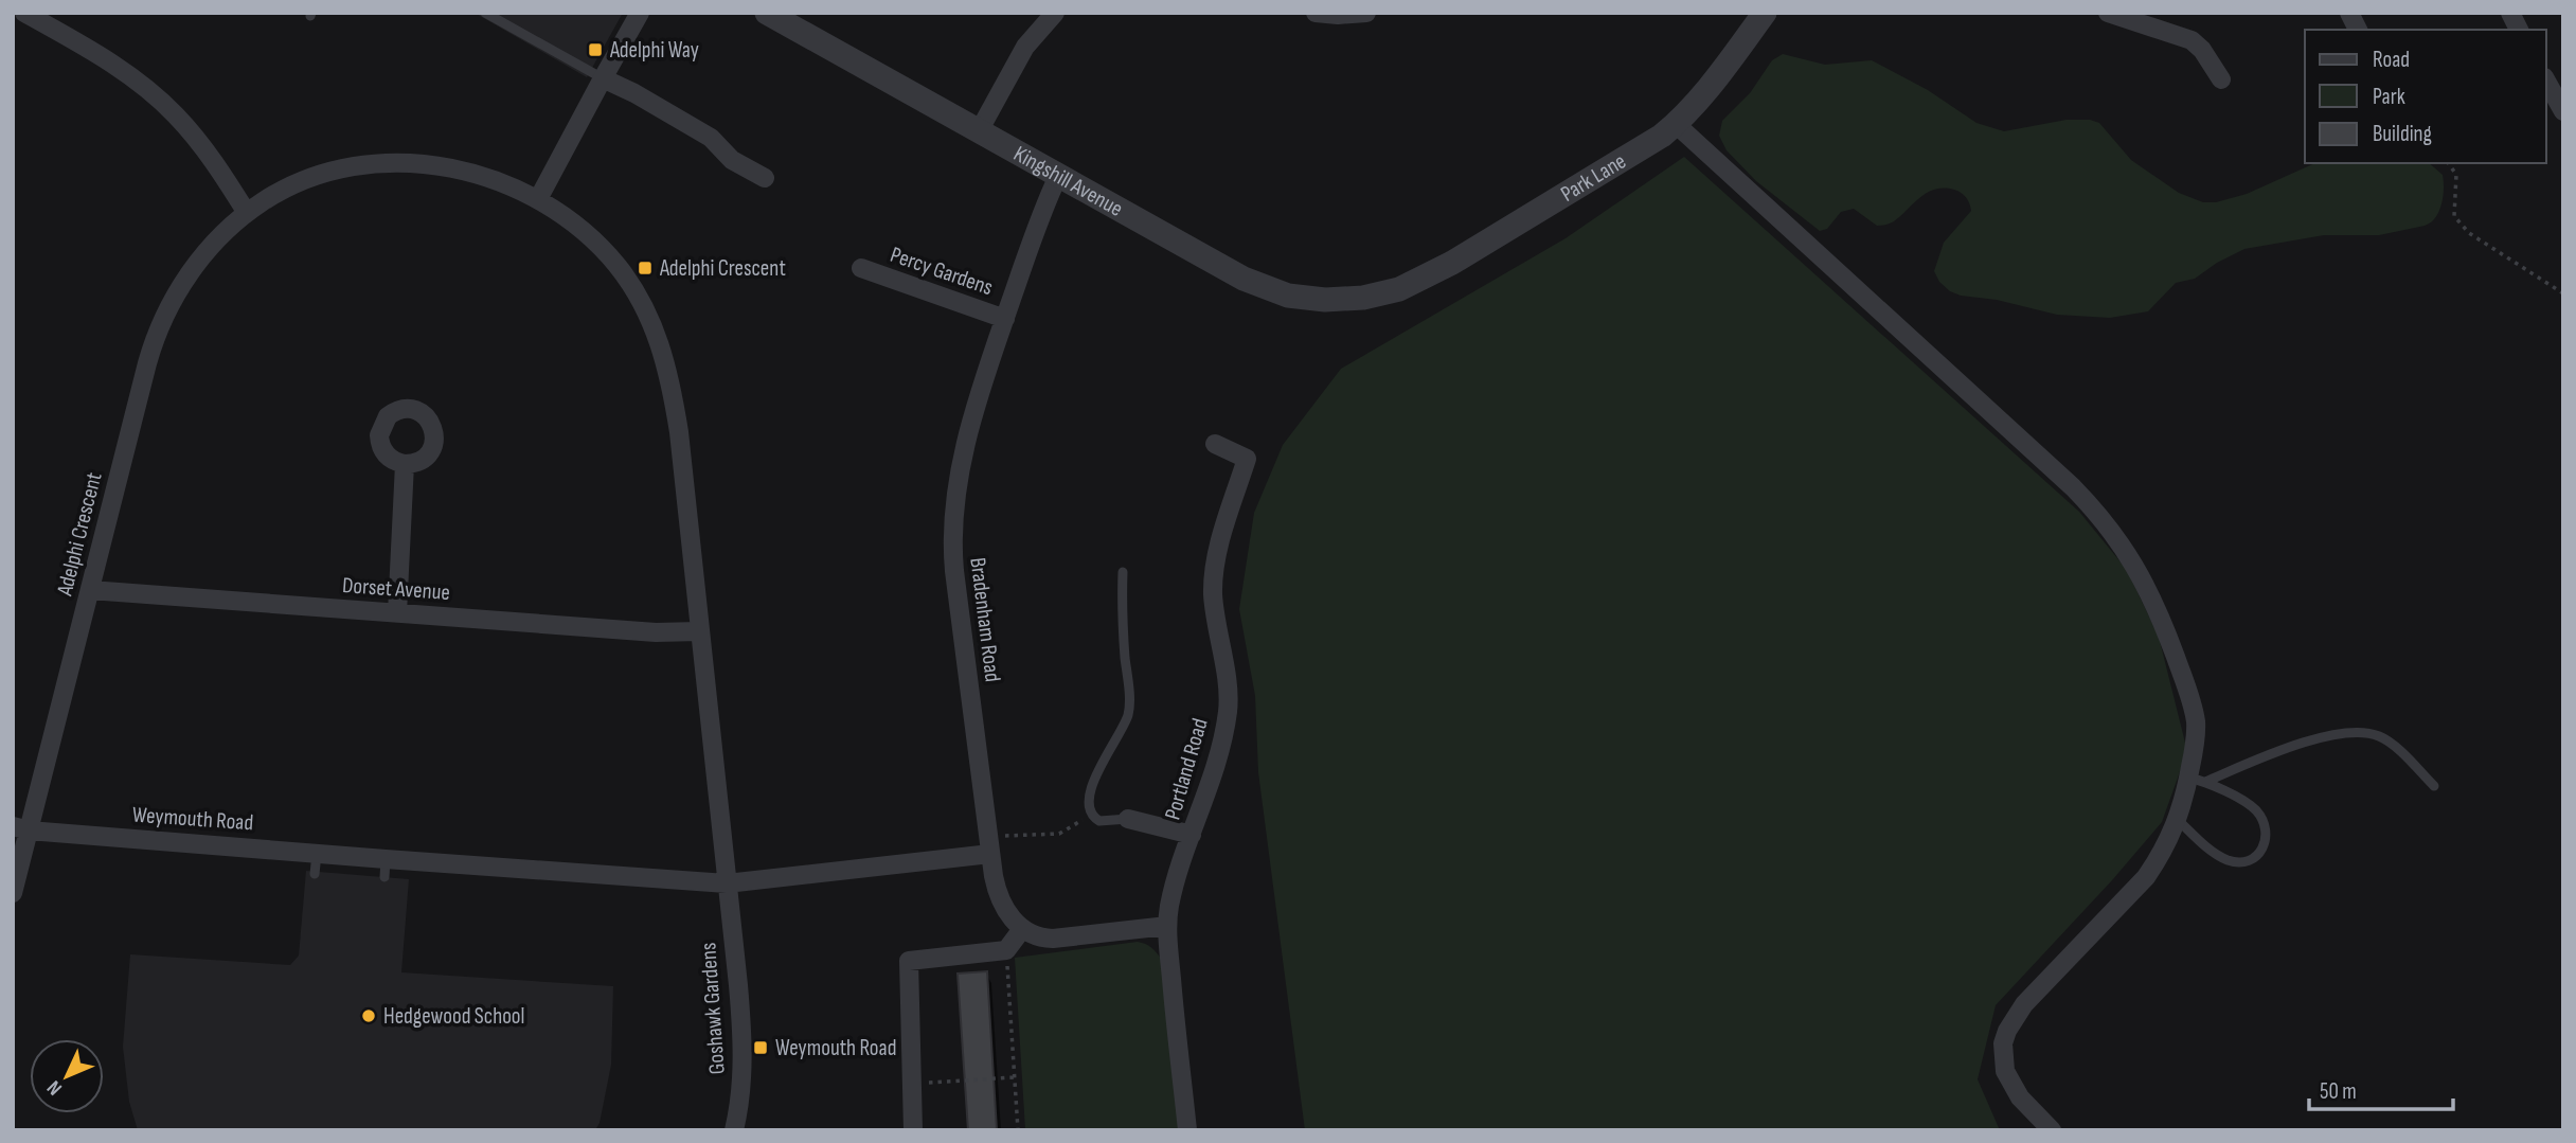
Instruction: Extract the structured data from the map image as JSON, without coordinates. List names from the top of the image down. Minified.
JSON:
{"streets":{"street":["Park Lane","Kingshill Avenue","Percy Gardens","Adelphi Crescent","Dorset Avenue","Bradenham Road","Portland Road","Weymouth Road","Goshawk Gardens"]},"crossings":[["Park Lane","Kingshill Avenue"],["Kingshill Avenue","Bradenham Road"],["Percy Gardens","Bradenham Road"],["Adelphi Crescent","Dorset Avenue"],["Adelphi Crescent","Weymouth Road"],["Adelphi Crescent","Goshawk Gardens"],["Bradenham Road","Weymouth Road"],["Weymouth Road","Goshawk Gardens"]],"places":{"transit":["Adelphi Way","Adelphi Crescent","Weymouth Road"],"other":["Hedgewood School"]},"legend":["Road","Park","Building"],"scale_bar":"50 m","north":"bottom left"}
